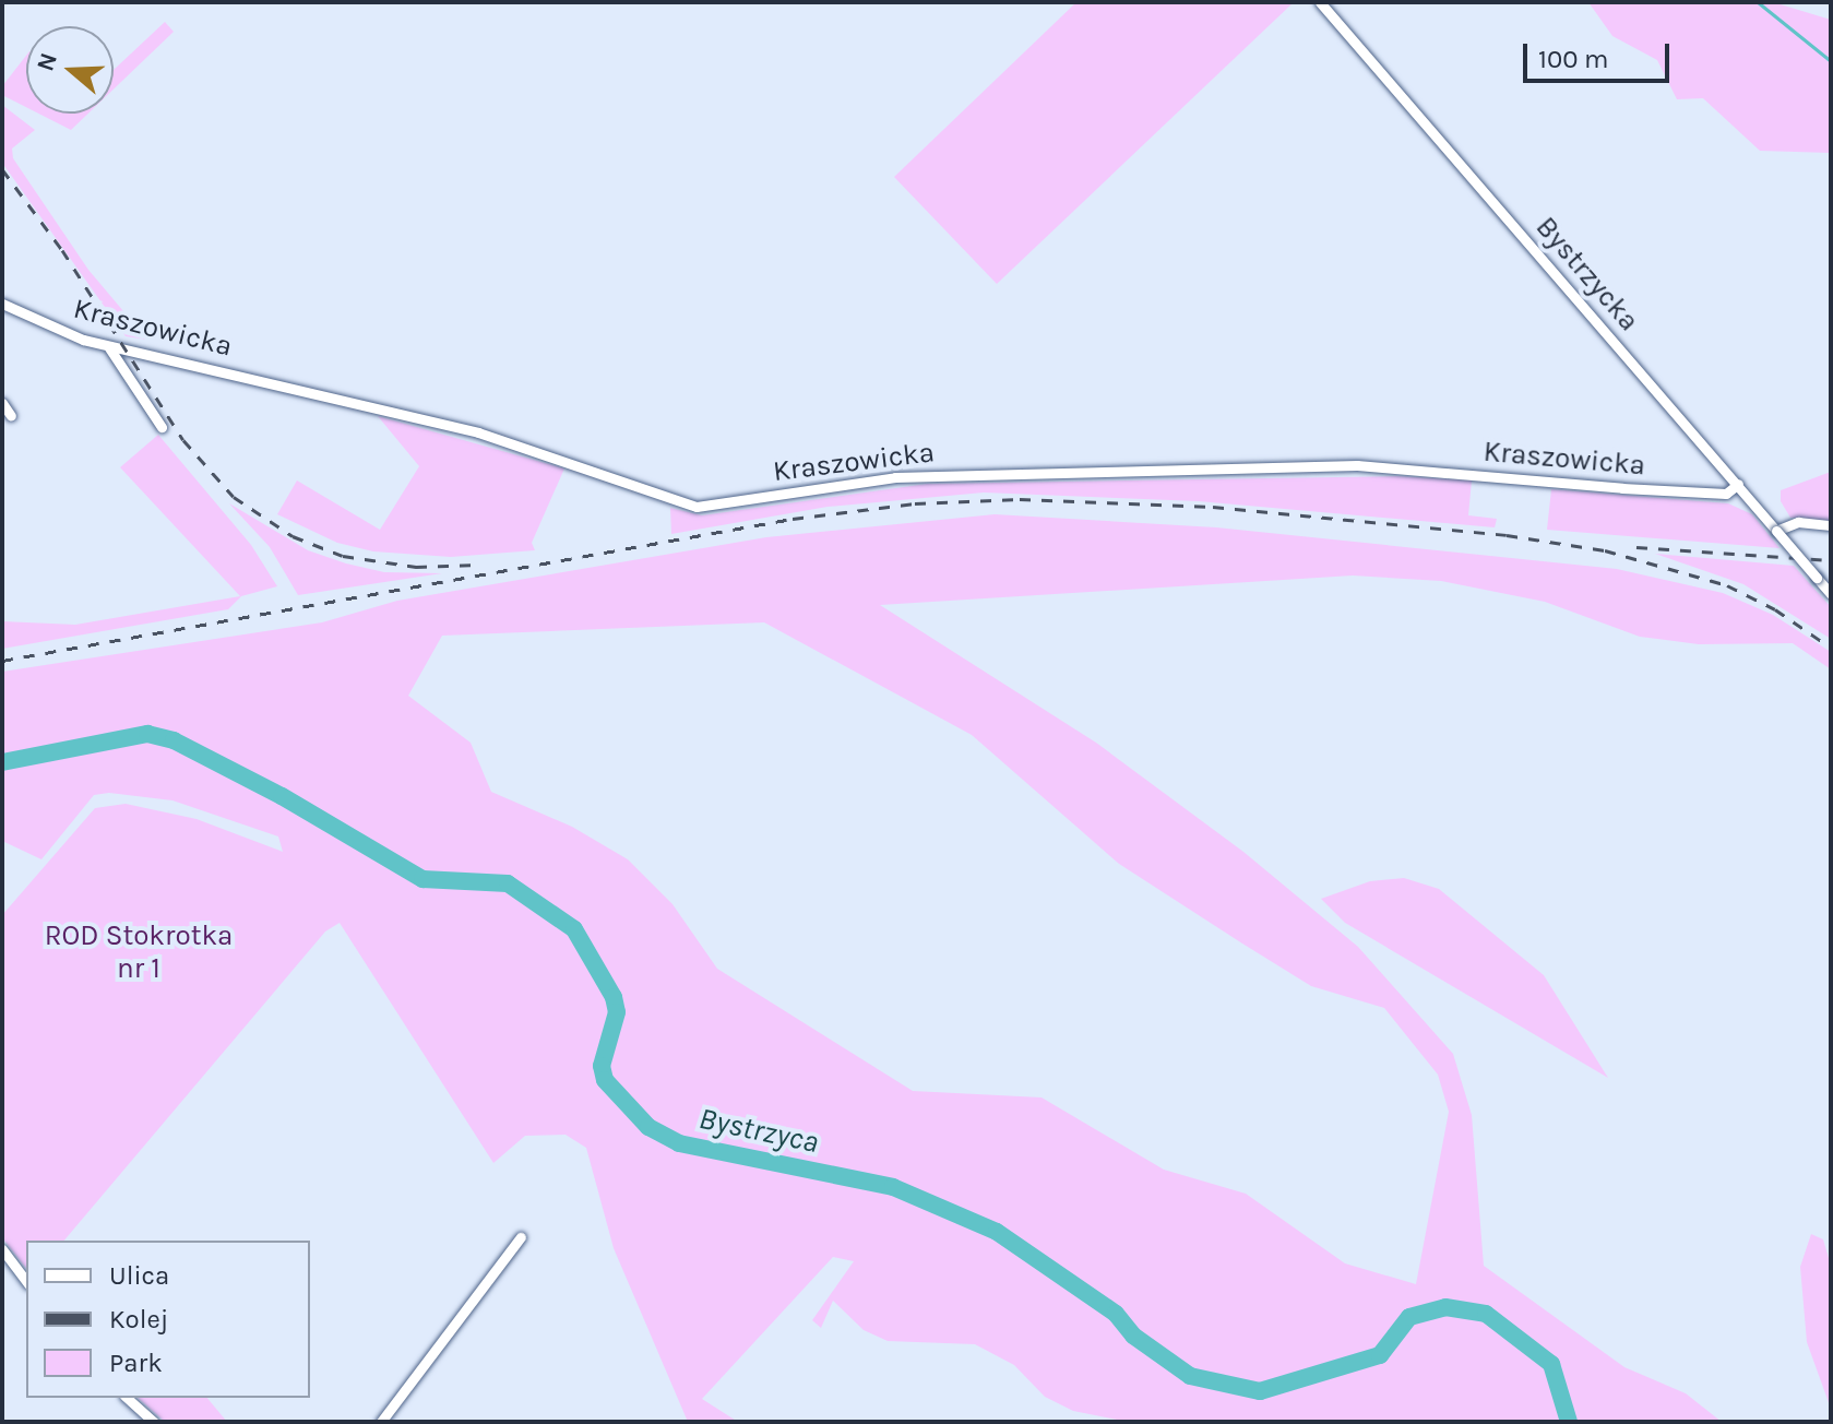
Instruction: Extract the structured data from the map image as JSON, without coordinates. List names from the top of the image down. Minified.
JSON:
{"streets":{"street":["Bystrzycka","Kraszowicka"]},"crossings":[["Bystrzycka","Kraszowicka"]],"water":["Bystrzyca"],"parks":["ROD Stokrotka nr 1"],"legend":["Ulica","Kolej","Park"],"scale_bar":"100 m","north":"left"}
